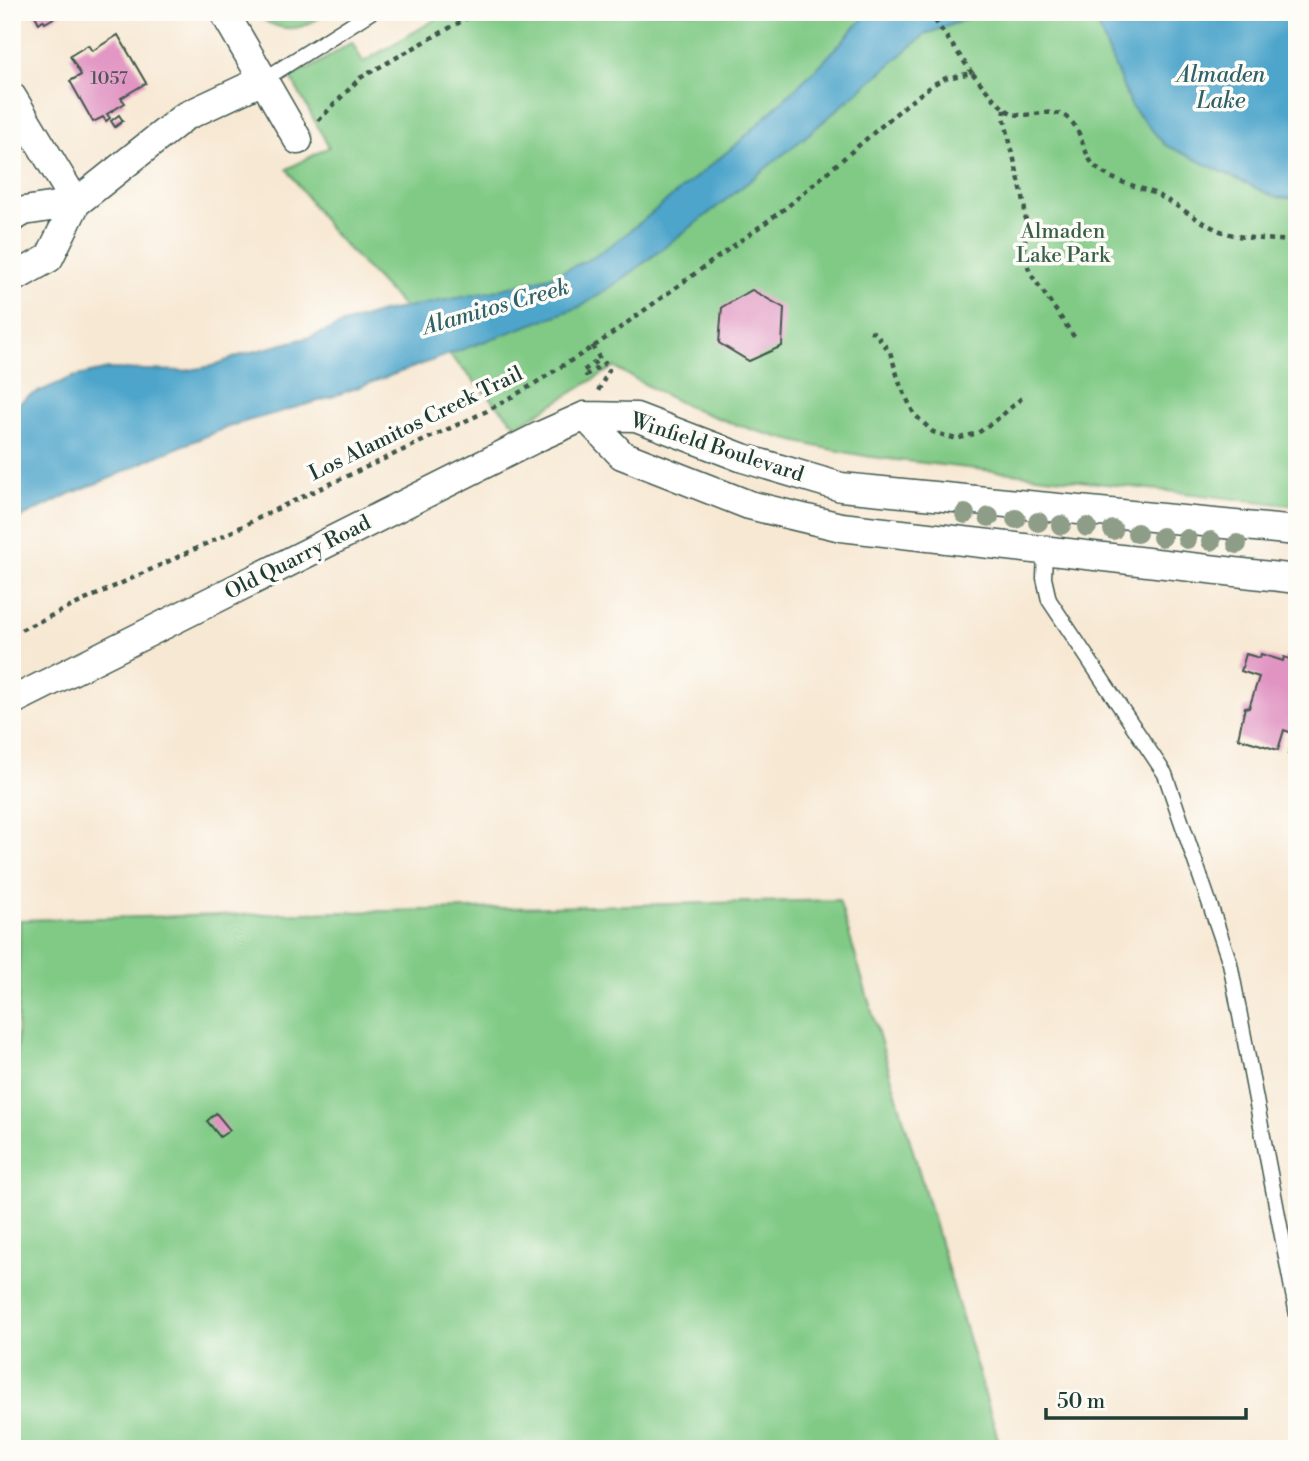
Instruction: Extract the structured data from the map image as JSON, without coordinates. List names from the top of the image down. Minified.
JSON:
{"streets":{"street":["Winfield Boulevard","Old Quarry Road"],"path":["Los Alamitos Creek Trail"]},"crossings":[["Winfield Boulevard","Old Quarry Road"]],"water":["Almaden Lake","Alamitos Creek"],"parks":["Almaden Lake Park"],"house_numbers":["1057"],"scale_bar":"50 m"}
